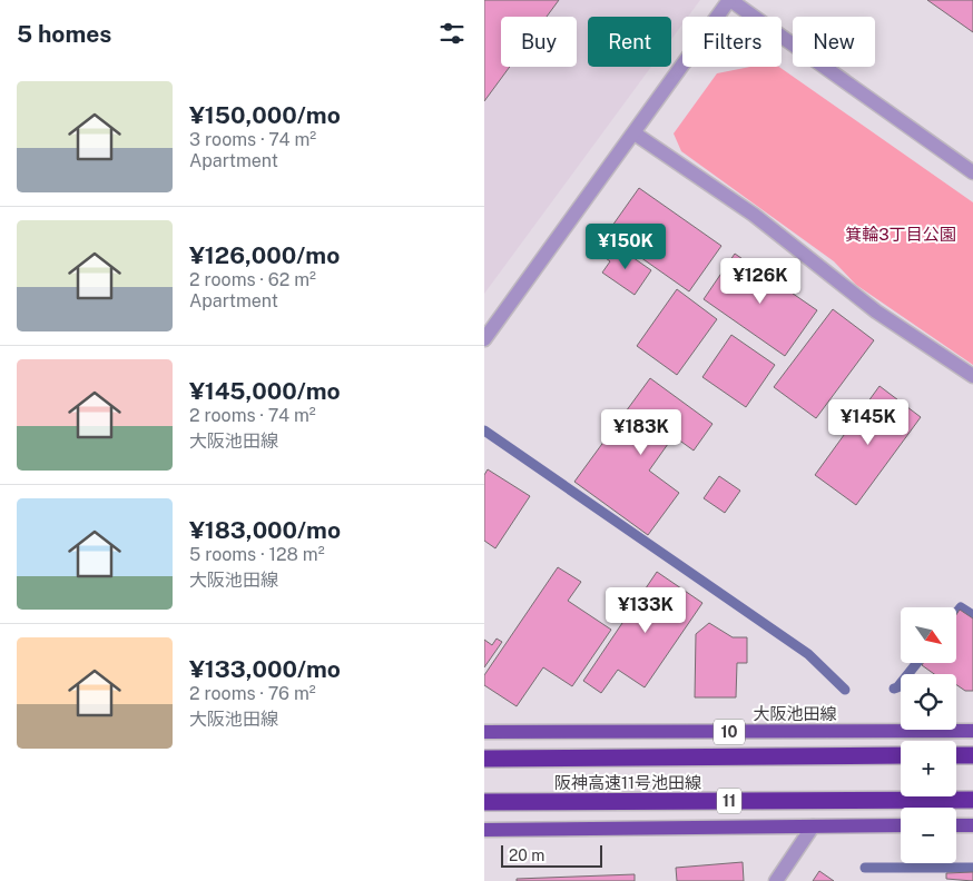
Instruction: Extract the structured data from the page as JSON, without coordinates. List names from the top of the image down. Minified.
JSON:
{"streets":{"highway":["阪神高速11号池田線","11"],"main road":["大阪池田線","10"]},"parks":["箕輪3丁目公園"],"scale_bar":"20 m","north":"bottom right","page":{"heading":"5 homes","chip":["Buy","Rent","Filters","New"],"list":[{"name":"¥150,000/mo","note":"3 rooms · 74 m² · Apartment"},{"name":"¥126,000/mo","note":"2 rooms · 62 m² · Apartment"},{"name":"¥145,000/mo","note":"2 rooms · 74 m² · 大阪池田線"},{"name":"¥183,000/mo","note":"5 rooms · 128 m² · 大阪池田線"},{"name":"¥133,000/mo","note":"2 rooms · 76 m² · 大阪池田線"}],"price":["¥150K","¥126K","¥145K","¥183K","¥133K"],"map_buttons":["+","−"],"scale":"20 m"}}
